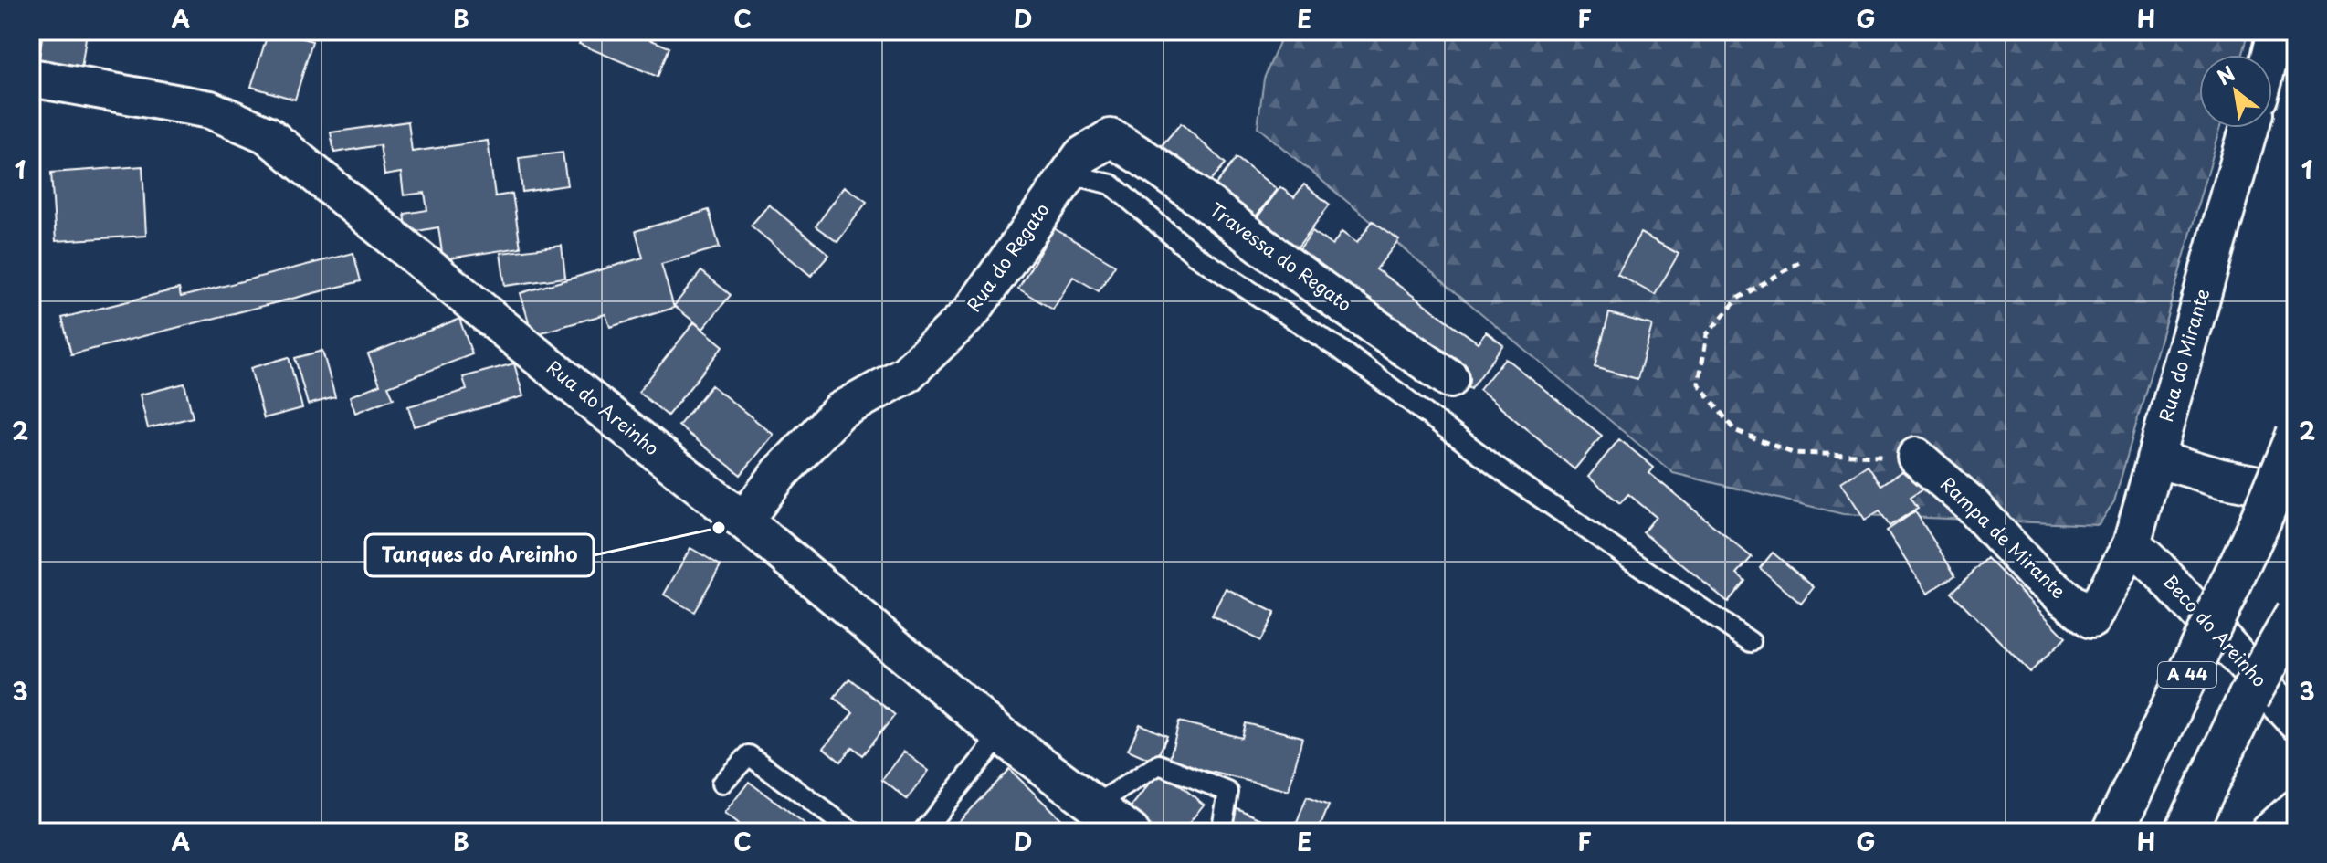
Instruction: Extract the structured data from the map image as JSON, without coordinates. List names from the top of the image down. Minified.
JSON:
{"streets":{"highway":["A 44"],"street":["Rua do Regato","Travessa do Regato","Rua do Mirante","Rua do Areinho","Rampa de Mirante","Beco do Areinho"]},"crossings":[["Rua do Regato","Travessa do Regato"],["Rua do Regato","Rua do Areinho"],["Rua do Mirante","Rampa de Mirante"],["Rampa de Mirante","Beco do Areinho"]],"places":["Tanques do Areinho"],"north":"top left","grid":{"columns":["A","B","C","D","E","F","G","H"],"rows":["1","2","3"]}}
